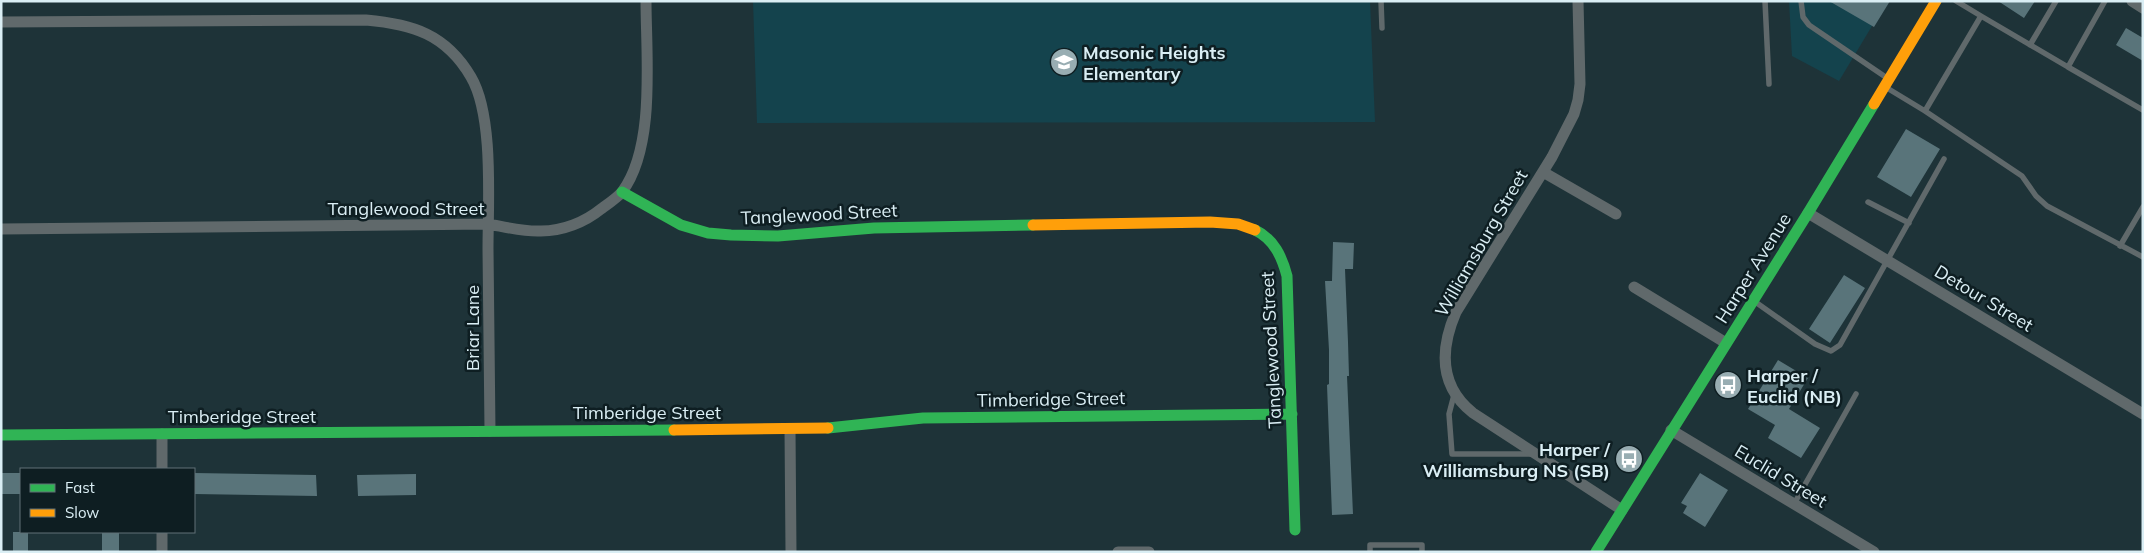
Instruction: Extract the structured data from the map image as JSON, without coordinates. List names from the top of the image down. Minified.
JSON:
{"streets":{"street":["Tanglewood Street","Williamsburg Street","Harper Avenue","Detour Street","Briar Lane","Timberidge Street","Euclid Street"]},"crossings":[["Tanglewood Street","Briar Lane"],["Tanglewood Street","Timberidge Street"],["Williamsburg Street","Harper Avenue"],["Harper Avenue","Detour Street"],["Harper Avenue","Euclid Street"],["Briar Lane","Timberidge Street"]],"places":{"school or university":["Masonic Heights Elementary"],"bus stop":["Harper / Euclid (NB)","Harper / Williamsburg NS (SB)"]},"legend":["Fast","Slow"]}
